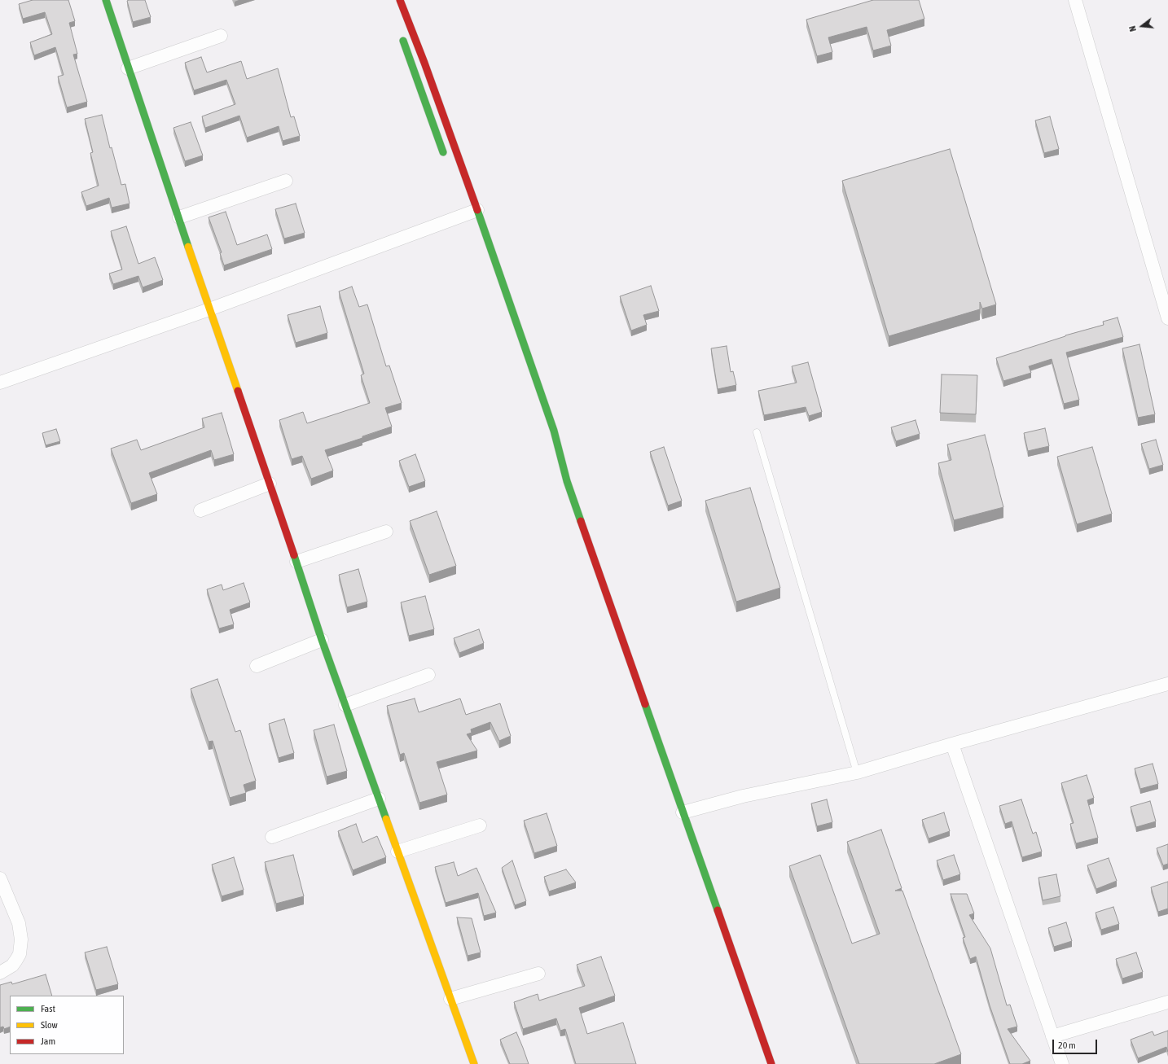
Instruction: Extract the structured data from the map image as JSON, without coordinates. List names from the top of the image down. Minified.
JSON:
{"legend":["Fast","Slow","Jam"],"scale_bar":"20 m","north":"left"}
